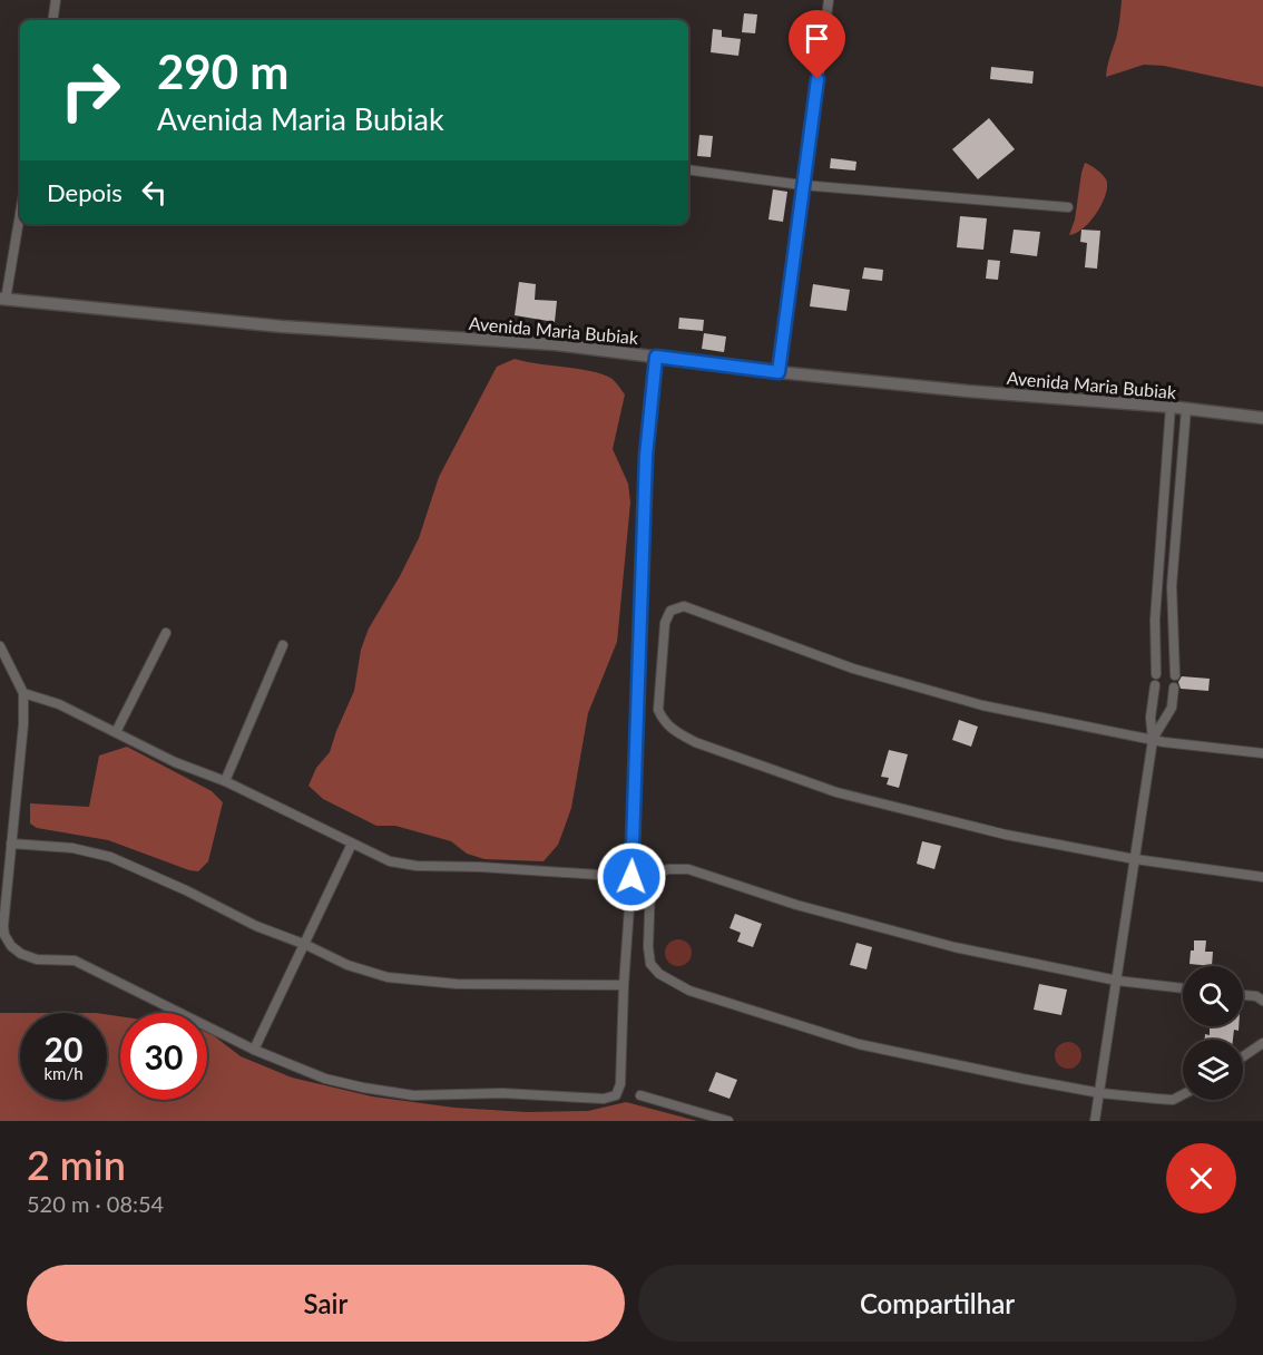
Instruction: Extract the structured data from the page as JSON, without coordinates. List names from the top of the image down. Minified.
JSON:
{"streets":{"street":["Avenida Maria Bubiak"]},"page":{"turn":["290 m","Avenida Maria Bubiak"],"then":"Depois","speed":"20 km/h","limit":"30","heading":["2 min","520 m · 08:54"],"buttons":["Sair","Compartilhar"]}}
